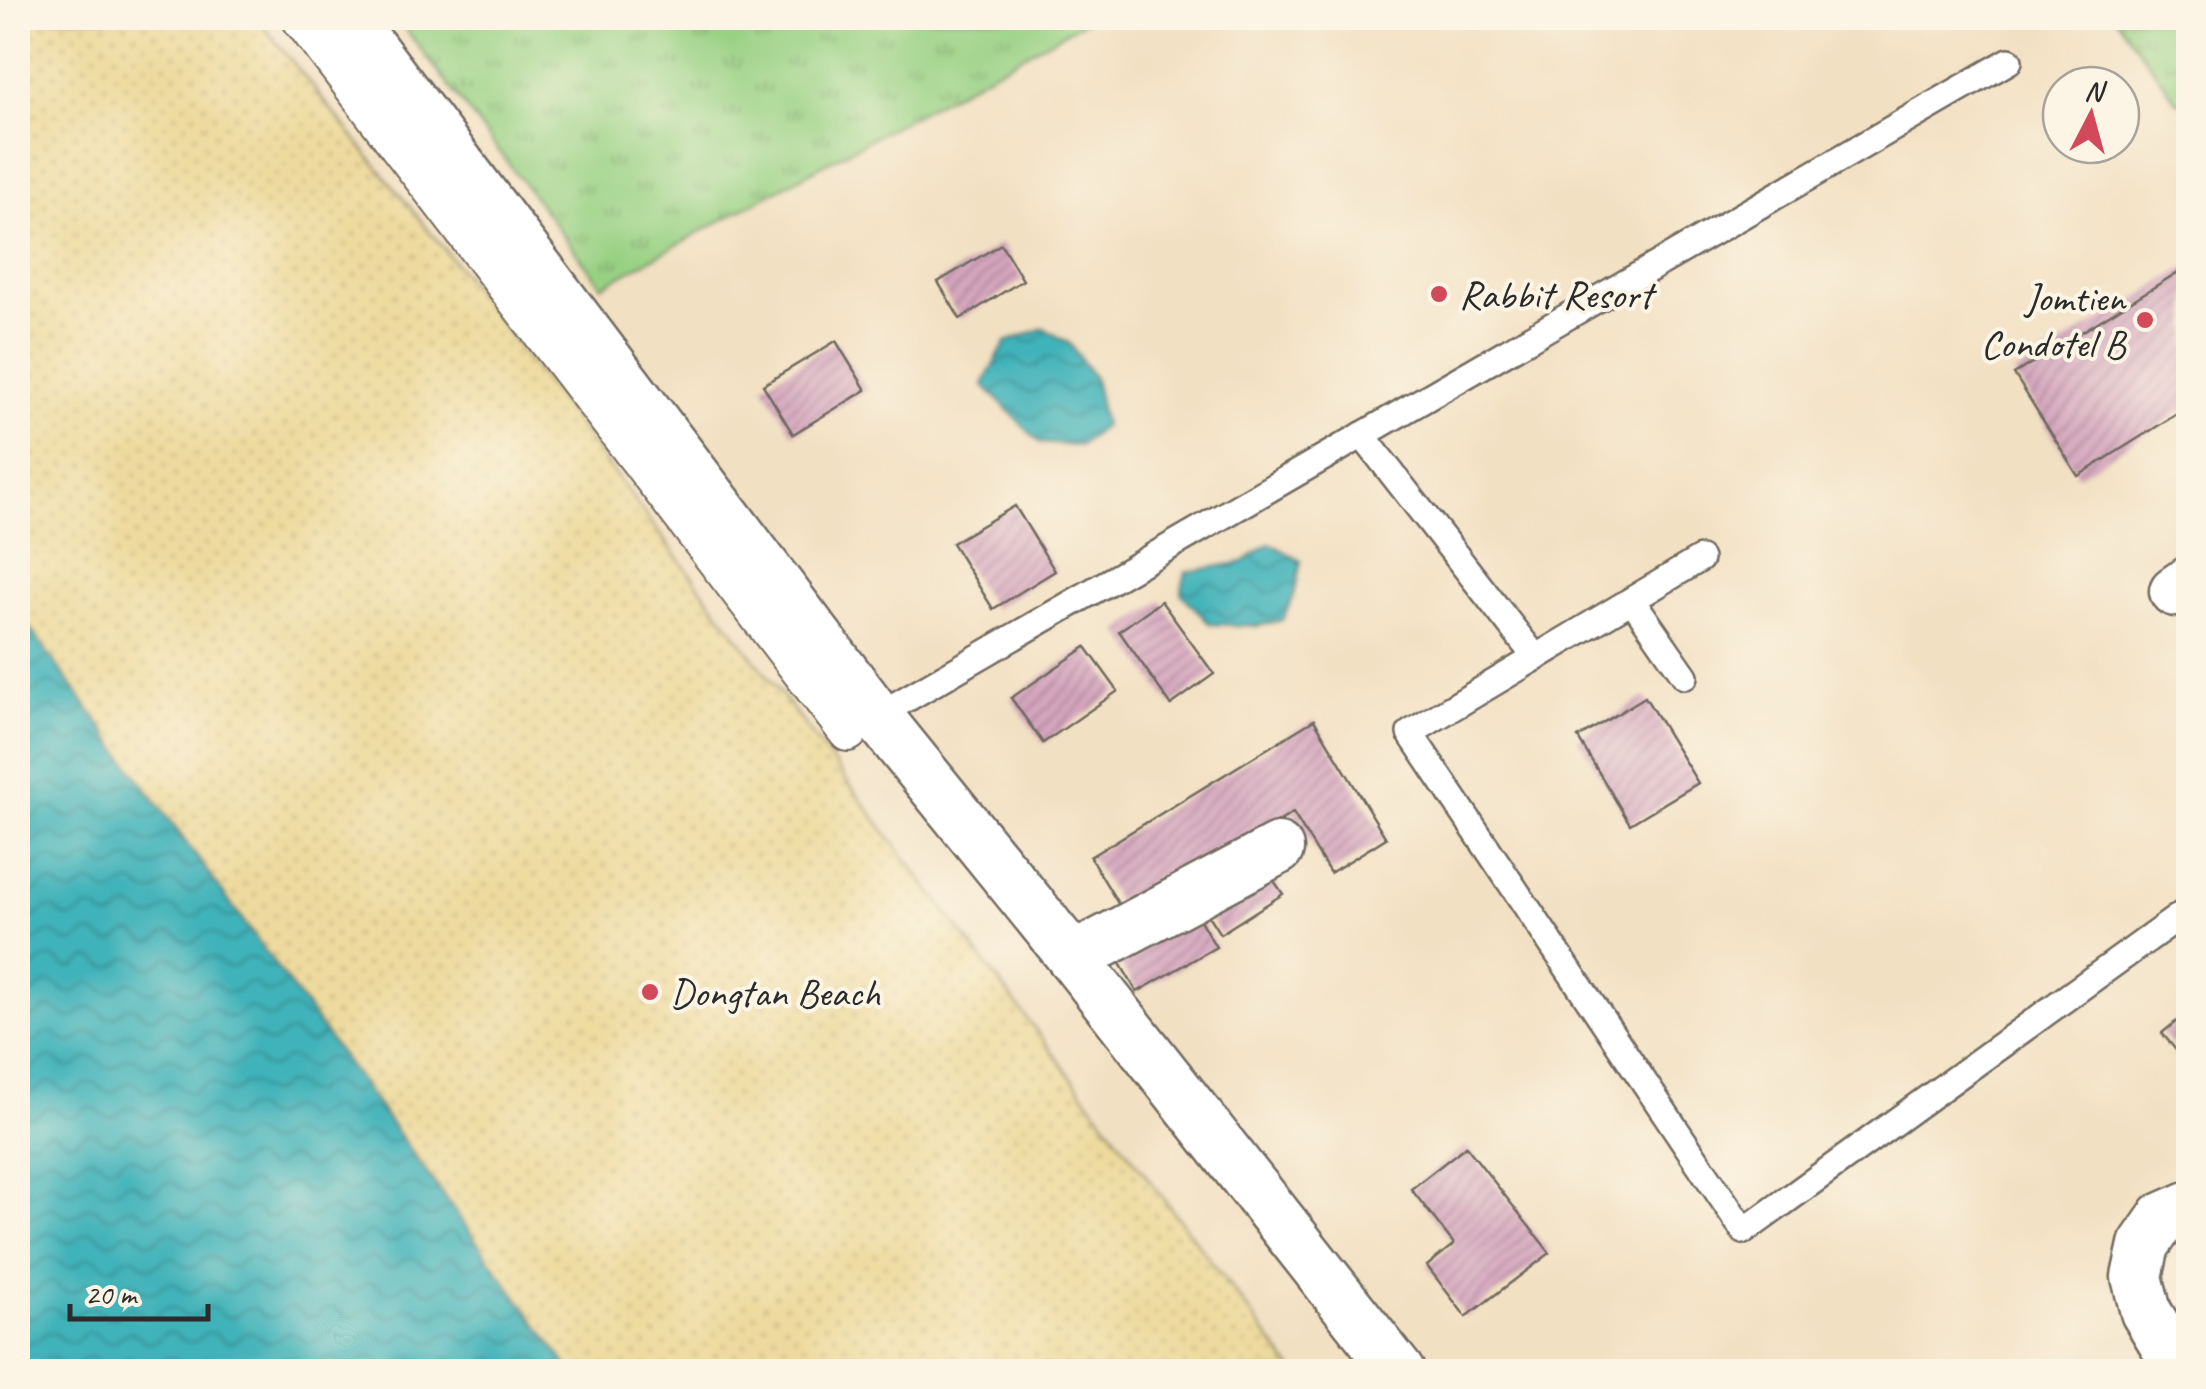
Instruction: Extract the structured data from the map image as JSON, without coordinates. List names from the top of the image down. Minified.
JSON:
{"places":["Rabbit Resort","Jomtien Condotel B","Dongtan Beach"],"scale_bar":"20 m","north":"top"}
